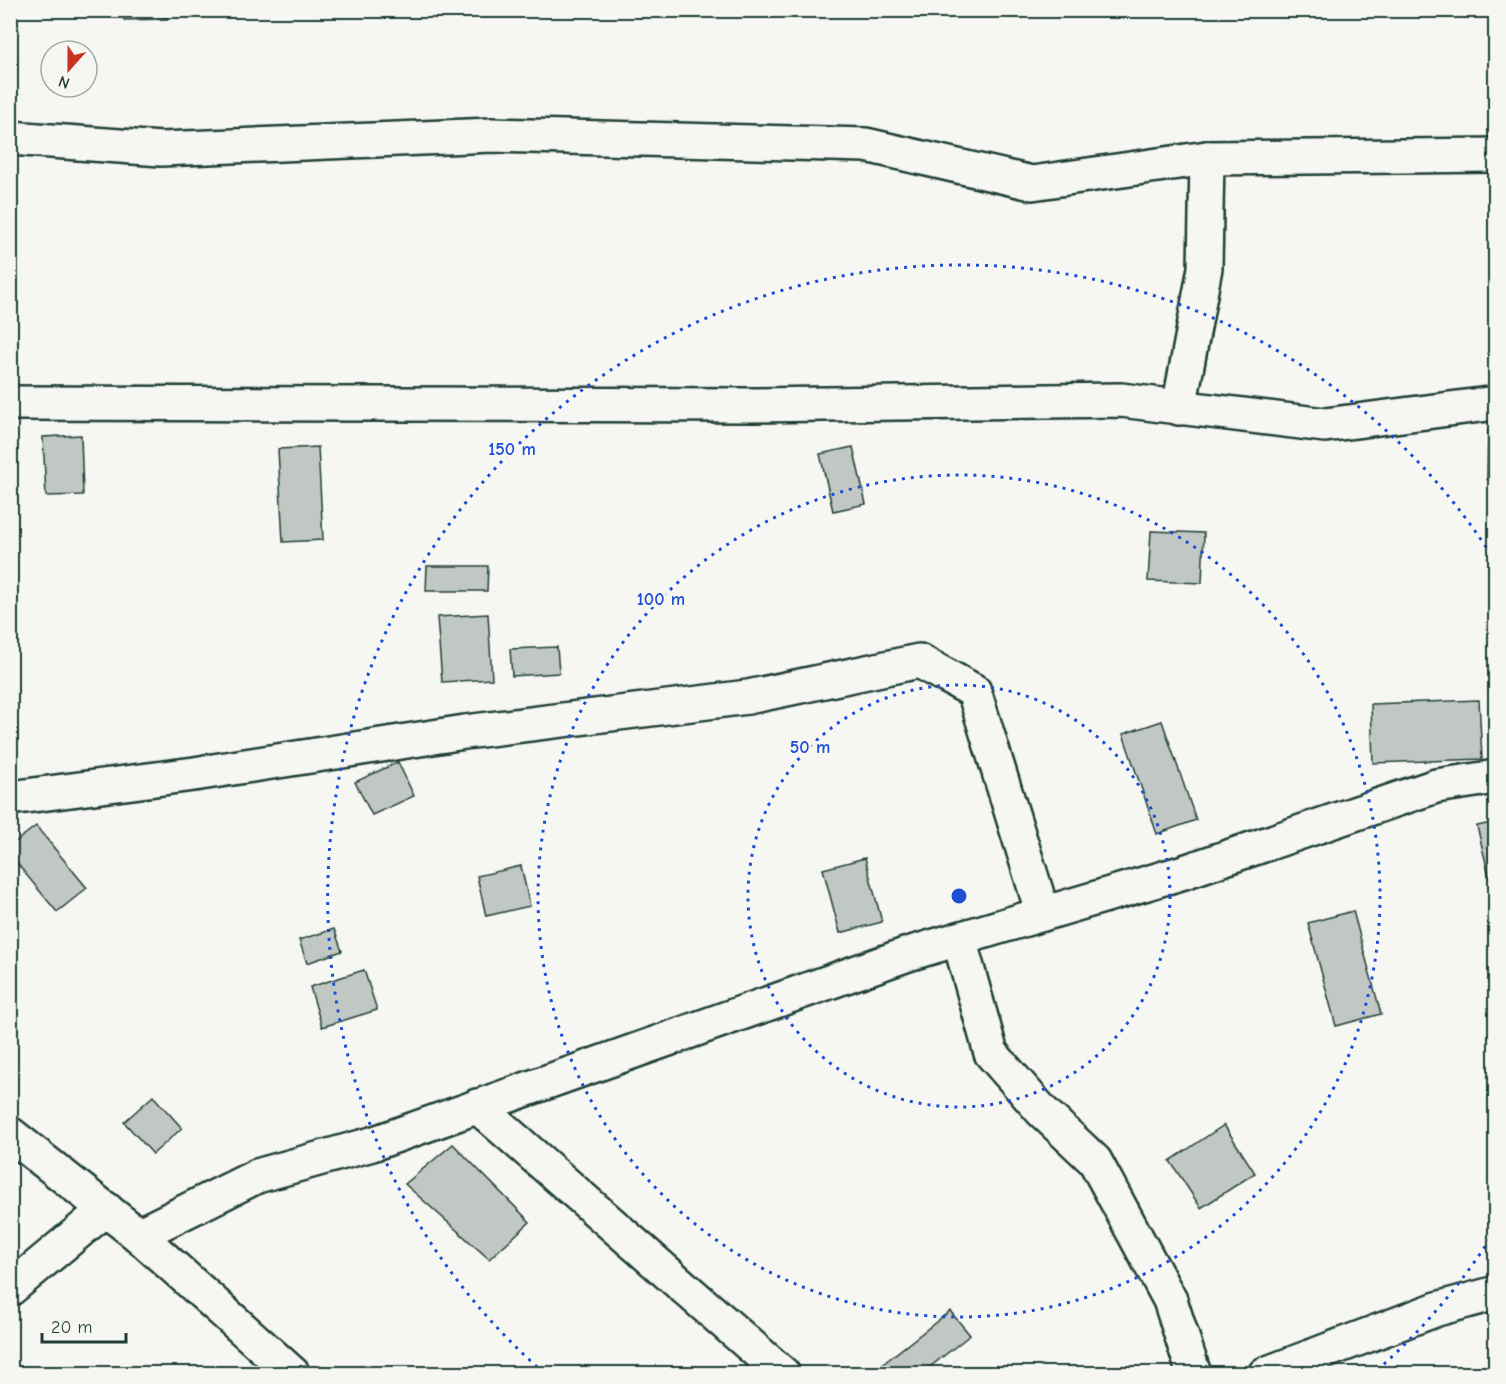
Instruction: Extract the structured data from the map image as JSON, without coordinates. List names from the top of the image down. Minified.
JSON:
{"scale_bar":"20 m","north":"bottom","rings":["150 m","100 m","50 m"]}
